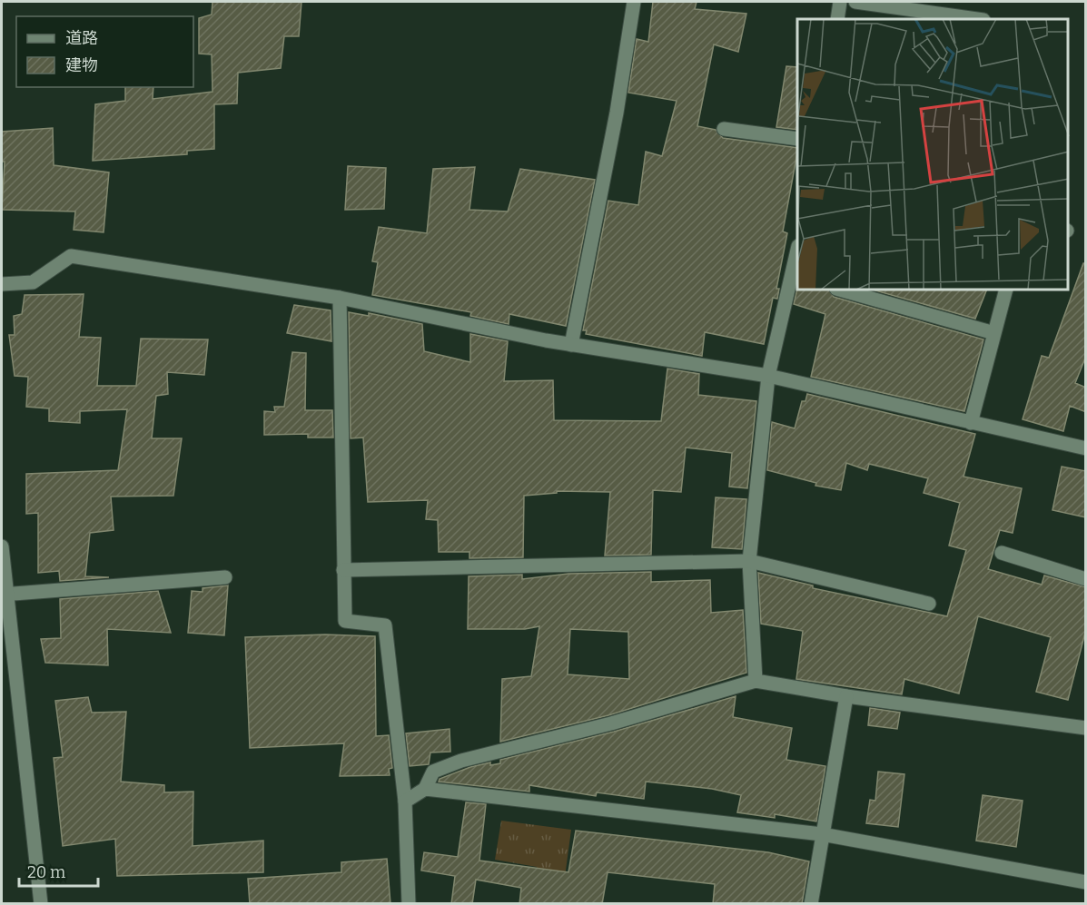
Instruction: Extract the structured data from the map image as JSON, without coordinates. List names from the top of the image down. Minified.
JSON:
{"legend":["道路","建物"],"scale_bar":"20 m"}
